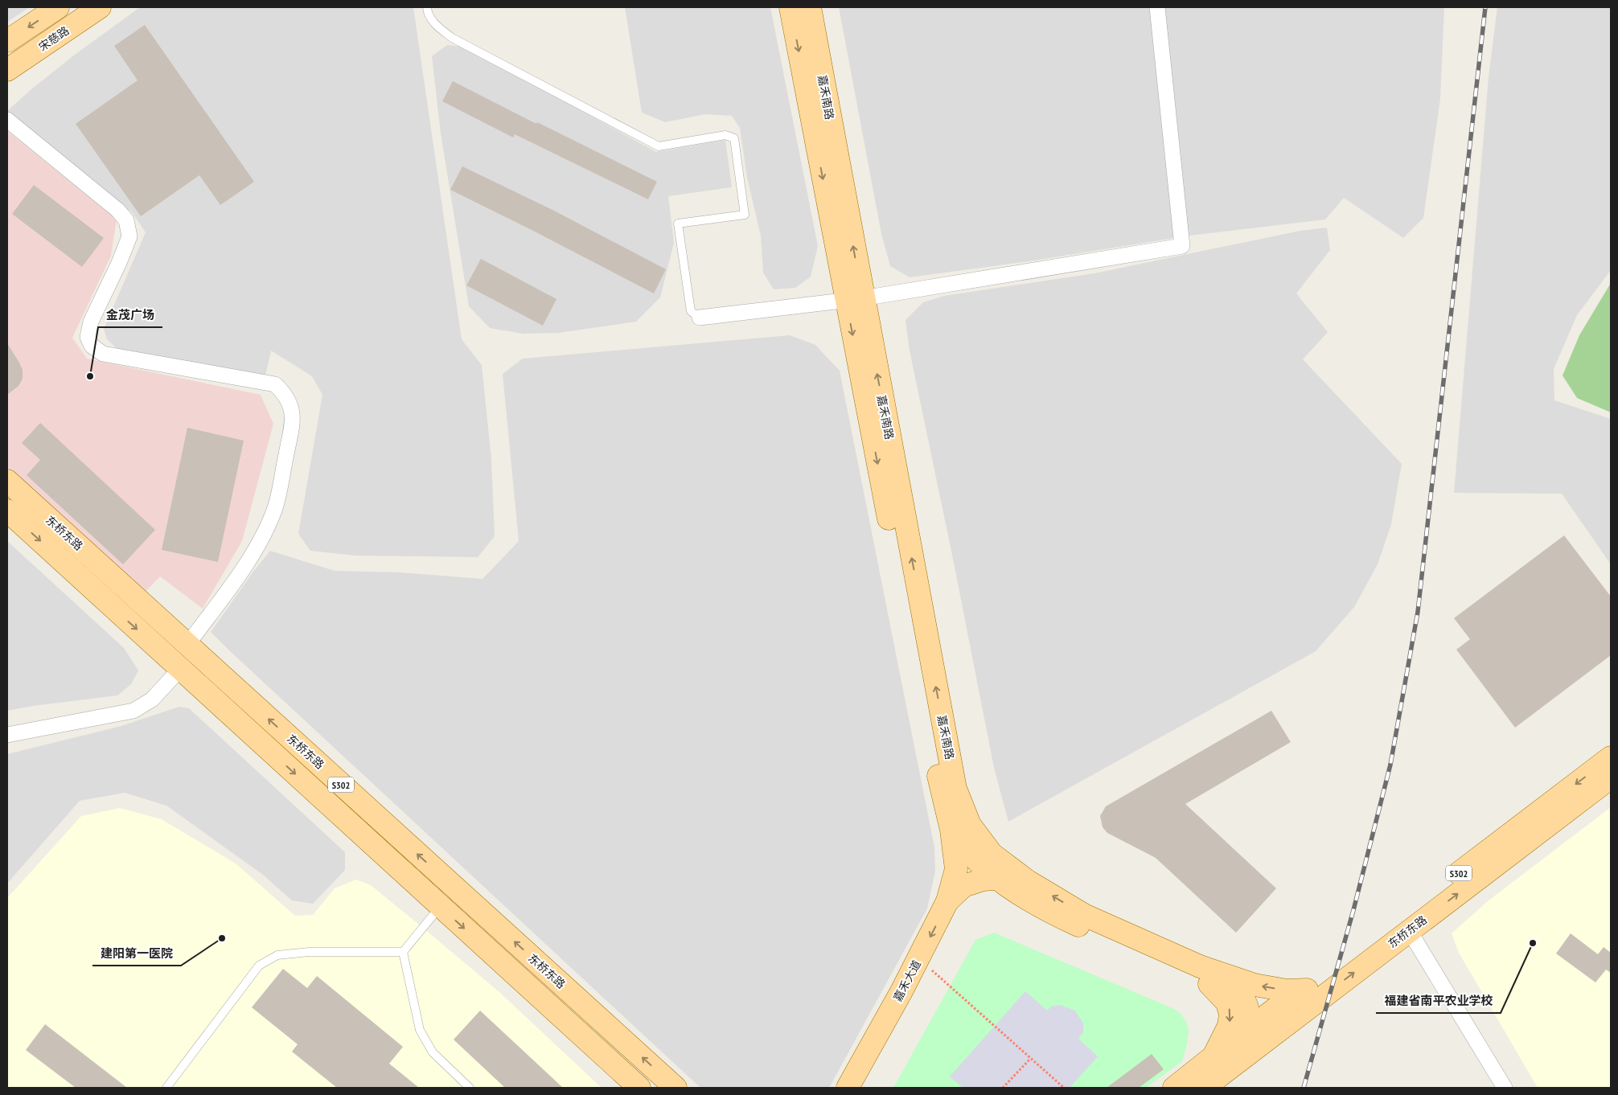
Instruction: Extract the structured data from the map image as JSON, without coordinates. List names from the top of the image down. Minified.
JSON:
{"streets":{"main road":["宋慈路","嘉禾南路","东桥东路","S302","嘉禾大道"]},"places":["金茂广场","建阳第一医院","福建省南平农业学校"]}
